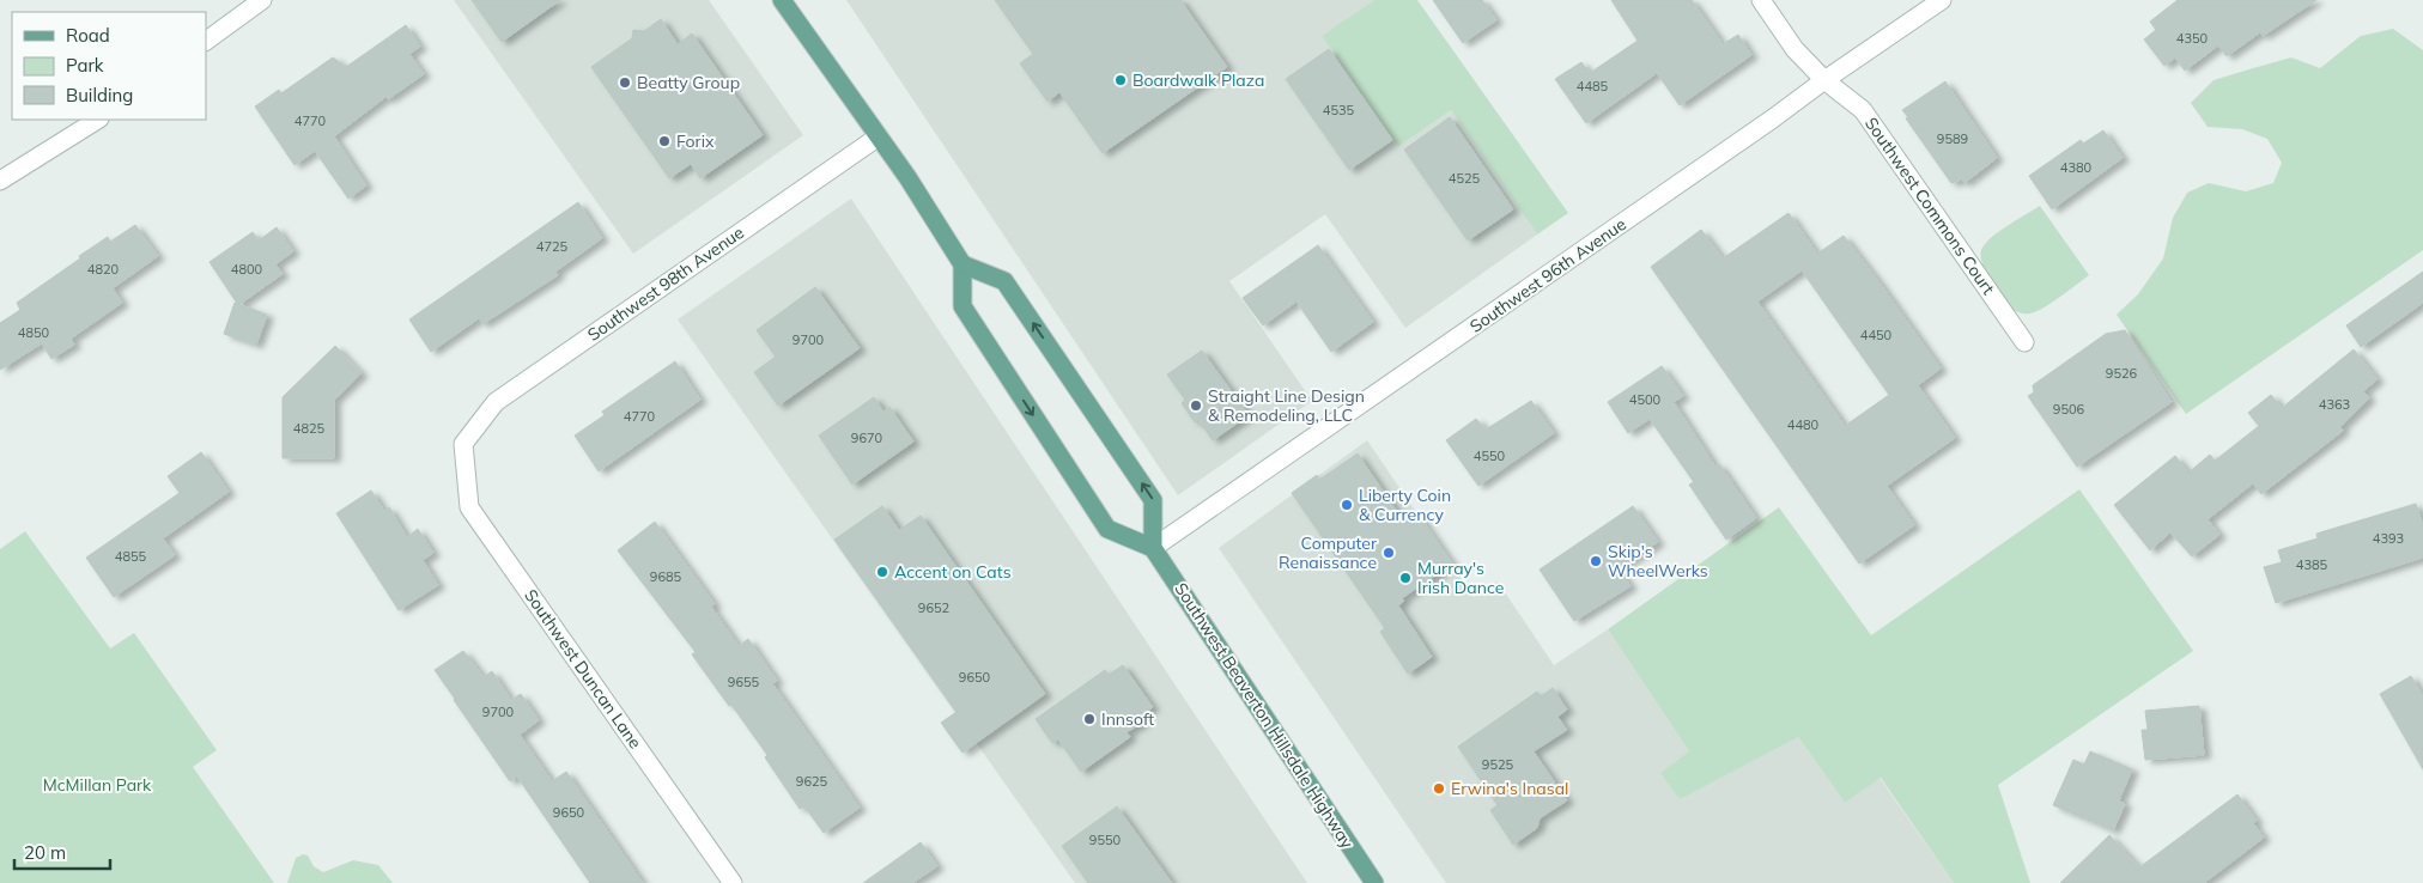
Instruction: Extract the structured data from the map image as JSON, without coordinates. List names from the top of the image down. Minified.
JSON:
{"streets":{"main road":["Southwest Beaverton Hillsdale Highway"],"street":["Southwest Commons Court","Southwest 96th Avenue","Southwest 98th Avenue","Southwest Duncan Lane"]},"crossings":[["Southwest Commons Court","Southwest 96th Avenue"],["Southwest 96th Avenue","Southwest Beaverton Hillsdale Highway"],["Southwest 98th Avenue","Southwest Duncan Lane"]],"parks":["McMillan Park"],"places":["Boardwalk Plaza","Beatty Group","Forix","Straight Line Design & Remodeling, LLC","Liberty Coin & Currency","Computer Renaissance","Skip's WheelWerks","Accent on Cats","Murray's Irish Dance","Innsoft","Erwina's Inasal"],"house_numbers":["4350","4485","4535","4770","9589","4380","4525","4725","4820","4800","4850","4450","9700","9526","4500","4363","9506","4770","4480","4825","9670","4550","4393","4855","4385","9685","9652","9650","9655","9700","9525","9625","9650","9550"],"legend":["Road","Park","Building"],"scale_bar":"20 m"}
